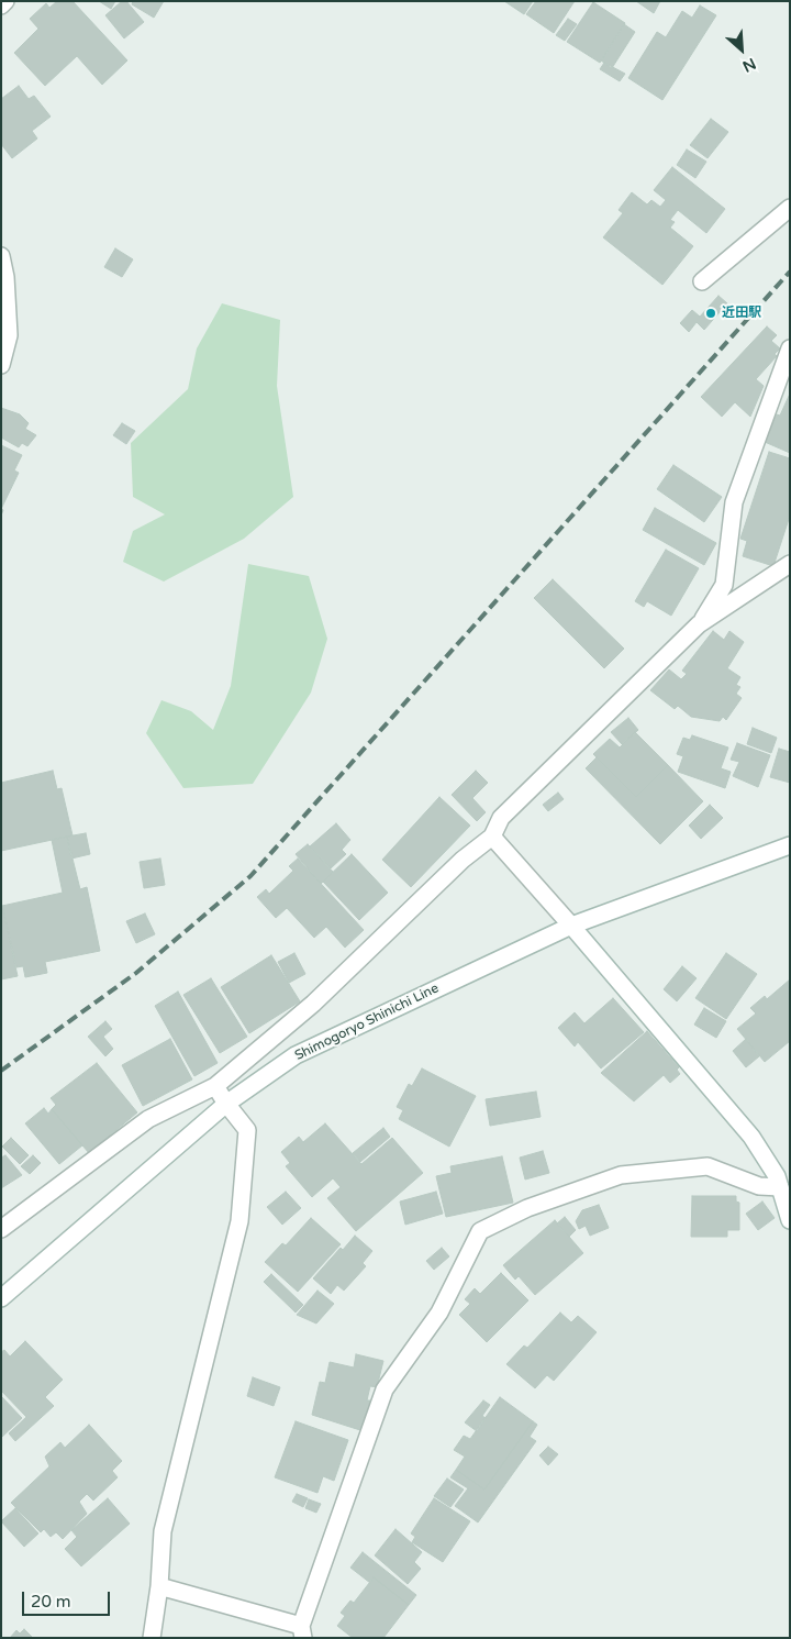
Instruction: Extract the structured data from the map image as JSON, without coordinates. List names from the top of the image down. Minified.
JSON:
{"streets":{"street":["Shimogoryo Shinichi Line"]},"places":["近田駅"],"scale_bar":"20 m","north":"bottom right"}
